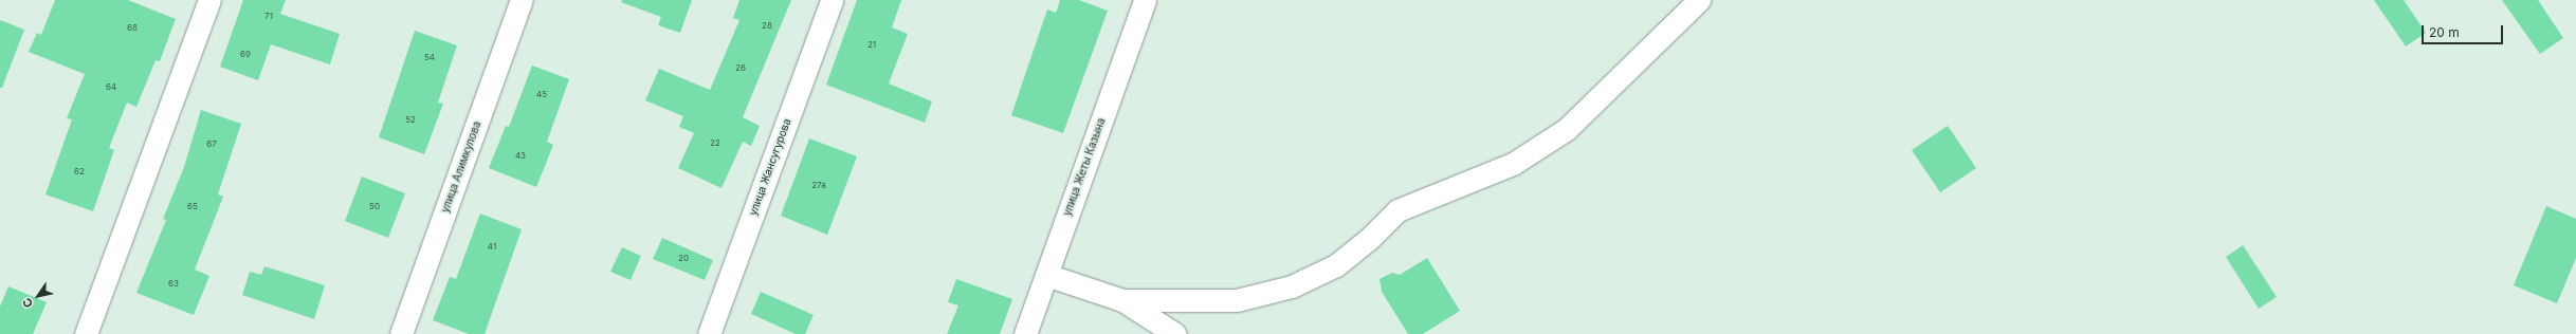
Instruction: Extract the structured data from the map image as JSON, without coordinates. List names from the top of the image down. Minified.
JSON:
{"streets":{"street":["улица Алимкулова","улица Жансугурова","улица Жеты Казына"]},"house_numbers":["71","28","68","21","69","54","26","64","45","52","22","67","43","62","27а","65","50","41","20","63"],"scale_bar":"20 m","north":"bottom left"}
